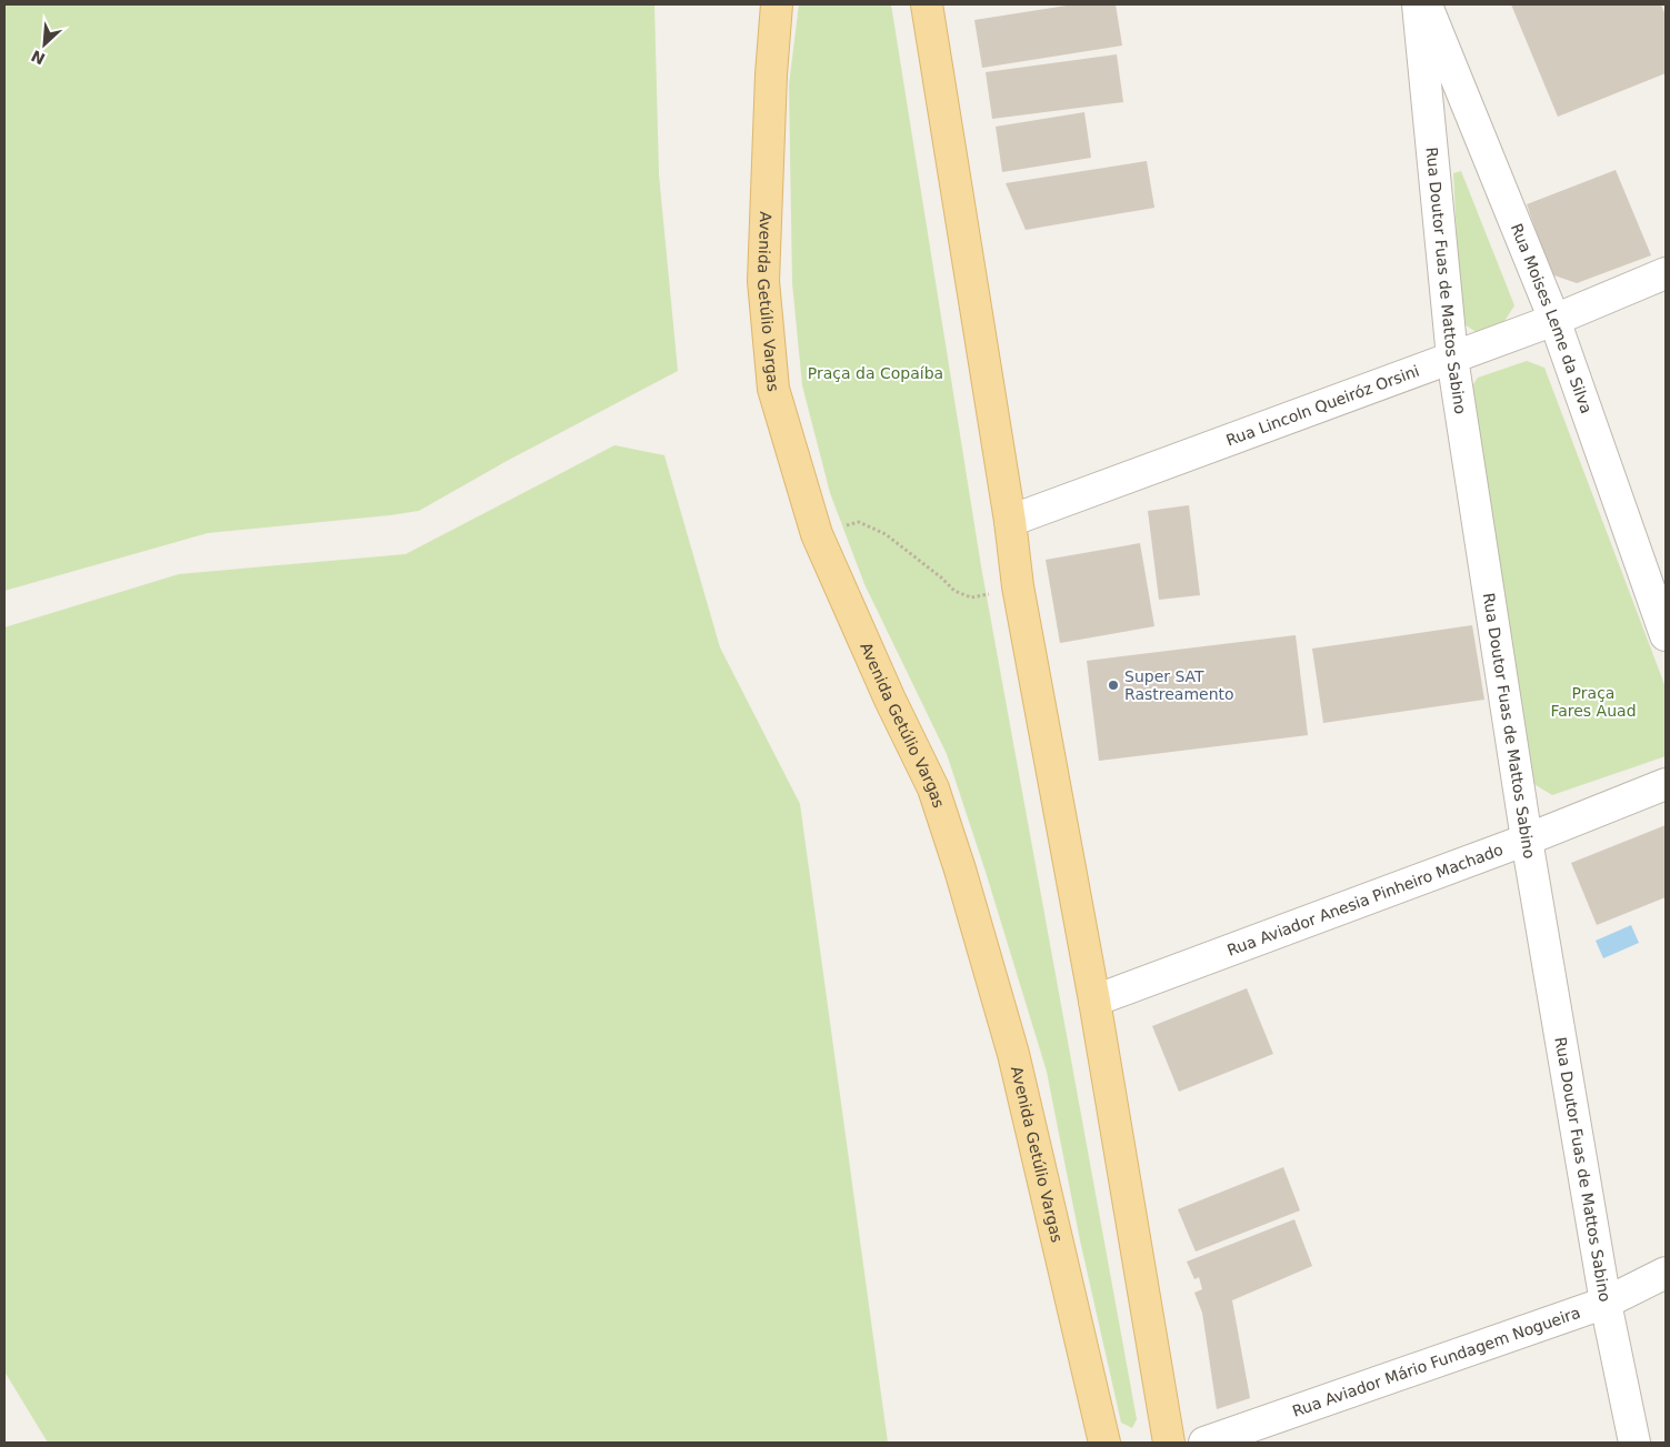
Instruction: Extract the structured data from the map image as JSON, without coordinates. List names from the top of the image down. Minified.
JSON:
{"streets":{"main road":["Avenida Getúlio Vargas"],"street":["Rua Doutor Fuas de Mattos Sabino","Rua Moises Leme da Silva","Rua Lincoln Queiróz Orsini","Rua Aviador Anesia Pinheiro Machado","Rua Aviador Mário Fundagem Nogueira"]},"crossings":[["Rua Doutor Fuas de Mattos Sabino","Rua Lincoln Queiróz Orsini"],["Rua Doutor Fuas de Mattos Sabino","Rua Aviador Anesia Pinheiro Machado"],["Rua Doutor Fuas de Mattos Sabino","Rua Aviador Mário Fundagem Nogueira"],["Rua Moises Leme da Silva","Rua Lincoln Queiróz Orsini"]],"parks":["Praça da Copaíba","Praça Fares Auad"],"places":["Super SAT Rastreamento"],"north":"bottom left"}
